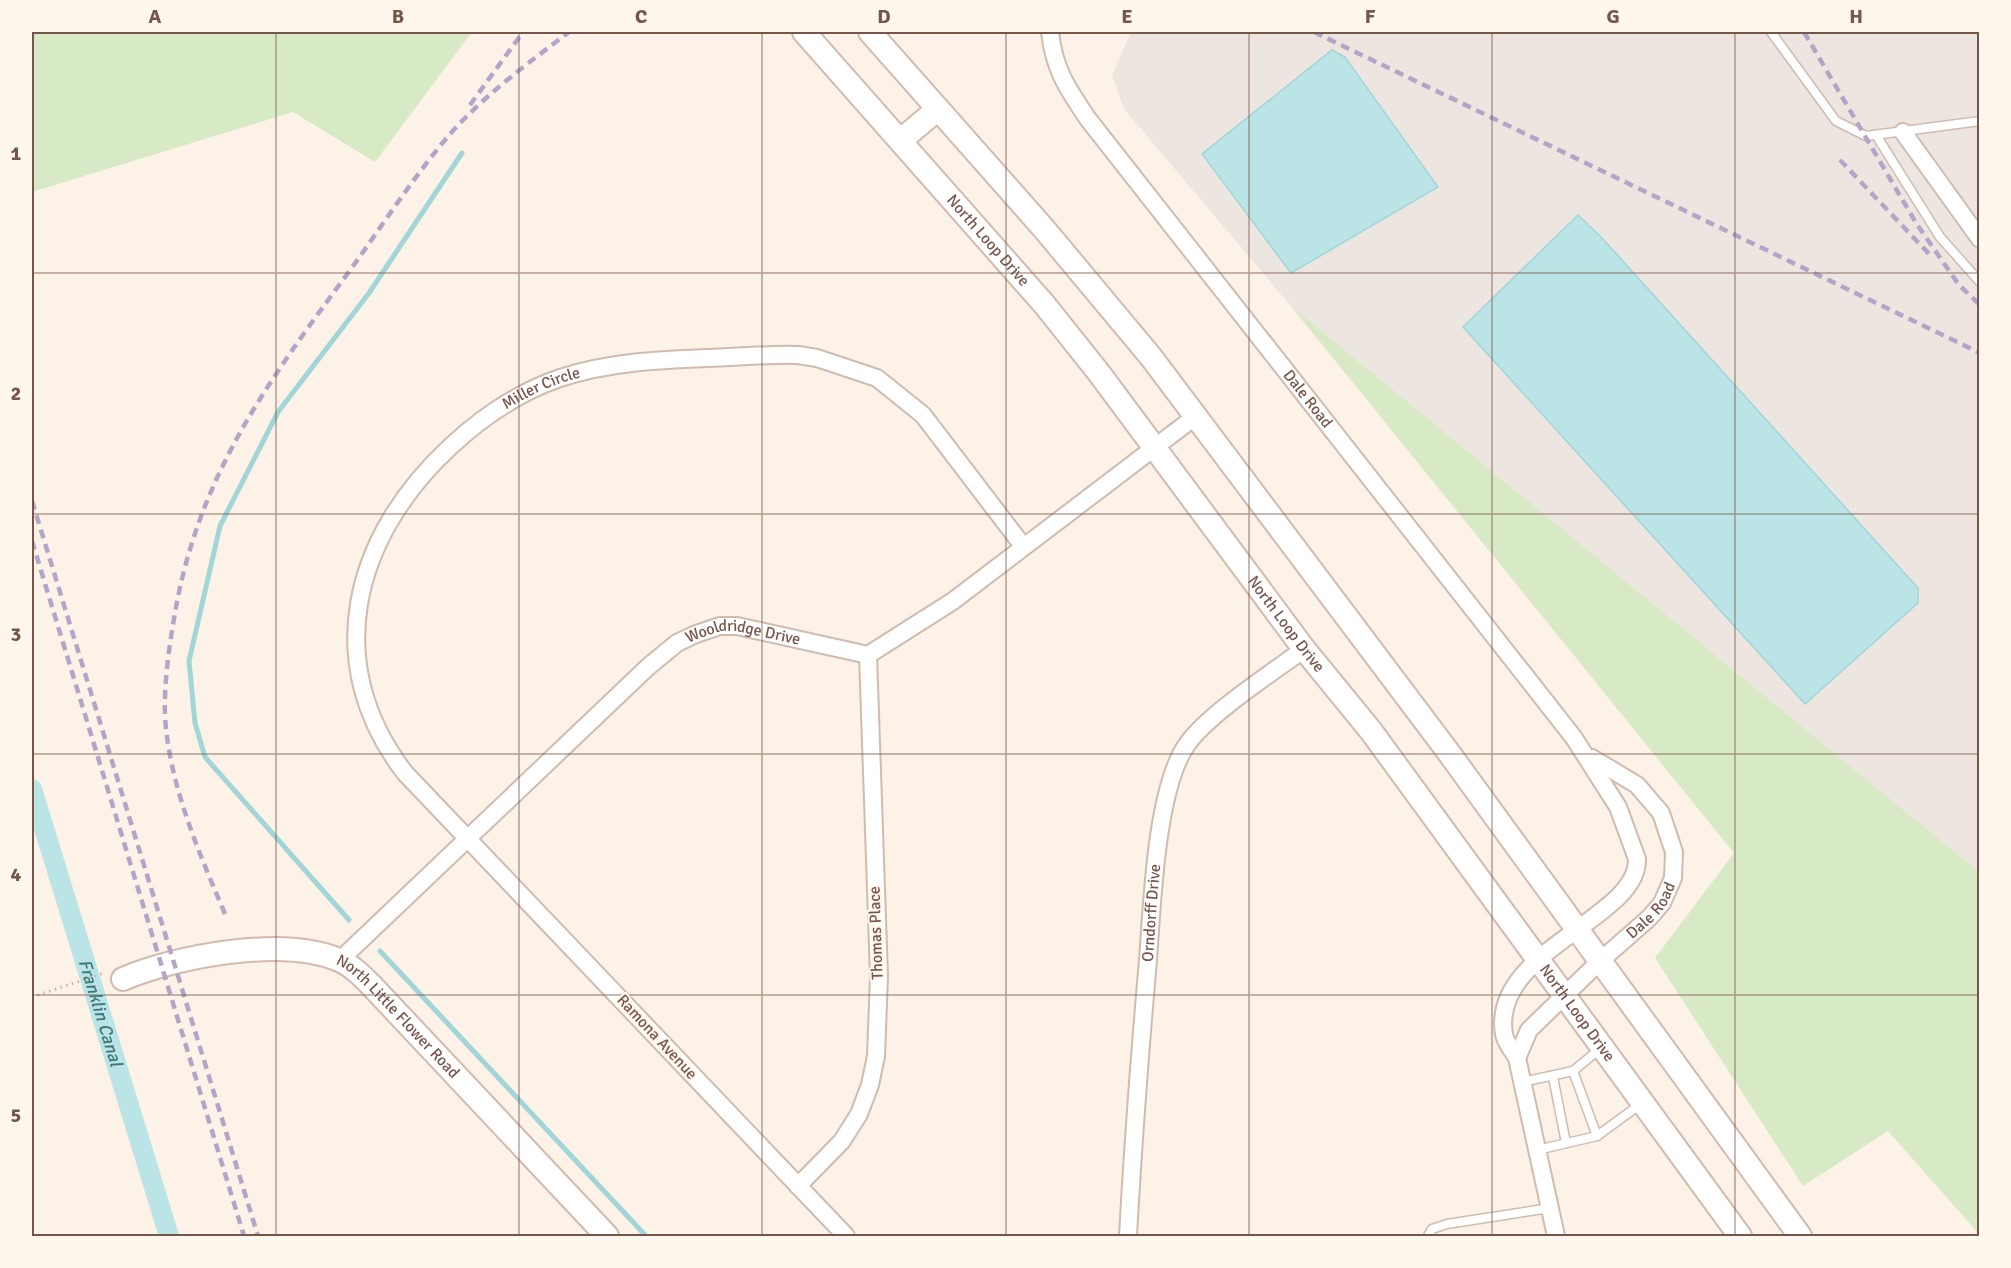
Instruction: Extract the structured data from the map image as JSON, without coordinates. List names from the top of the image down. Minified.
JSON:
{"streets":{"main road":["North Loop Drive","North Little Flower Road"],"street":["Miller Circle","Dale Road","Wooldridge Drive","Orndorff Drive","Thomas Place","Ramona Avenue"]},"crossings":[["North Loop Drive","Dale Road"],["North Loop Drive","Orndorff Drive"],["Miller Circle","Wooldridge Drive"],["Miller Circle","Ramona Avenue"],["Wooldridge Drive","Thomas Place"],["Wooldridge Drive","North Little Flower Road"],["Wooldridge Drive","Ramona Avenue"],["Thomas Place","Ramona Avenue"]],"water":["Franklin Canal"],"grid":{"columns":["A","B","C","D","E","F","G","H"],"rows":["1","2","3","4","5"]}}
